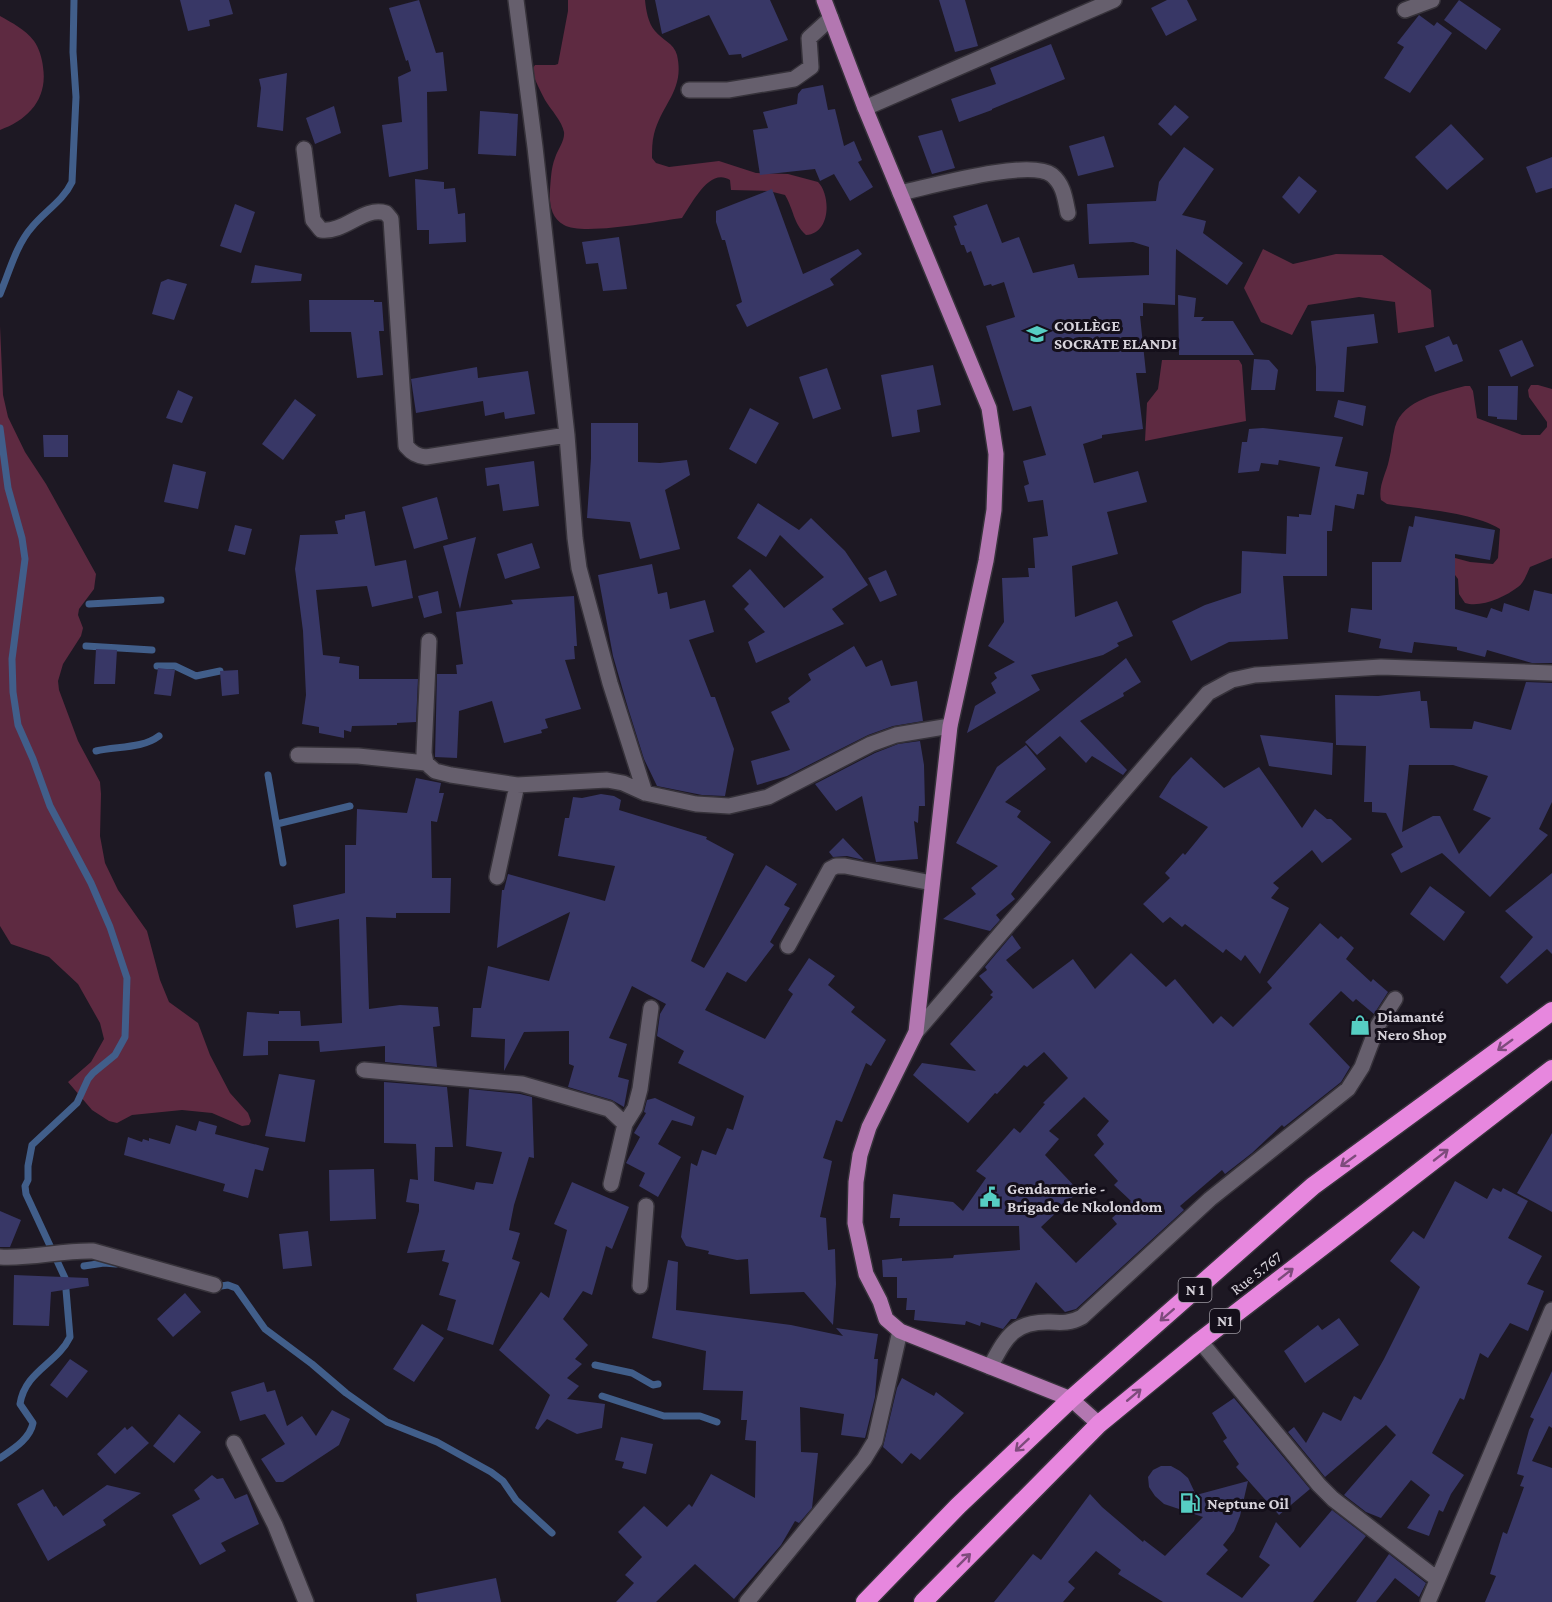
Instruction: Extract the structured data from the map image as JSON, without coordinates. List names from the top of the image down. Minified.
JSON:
{"streets":{"highway":["Rue 5.767","N 1","N1"]},"places":{"school or university":["COLLÈGE SOCRATE ELANDI"],"shop":["Diamanté Nero Shop"],"public building":["Gendarmerie - Brigade de Nkolondom"],"fuel station":["Neptune Oil"]}}
